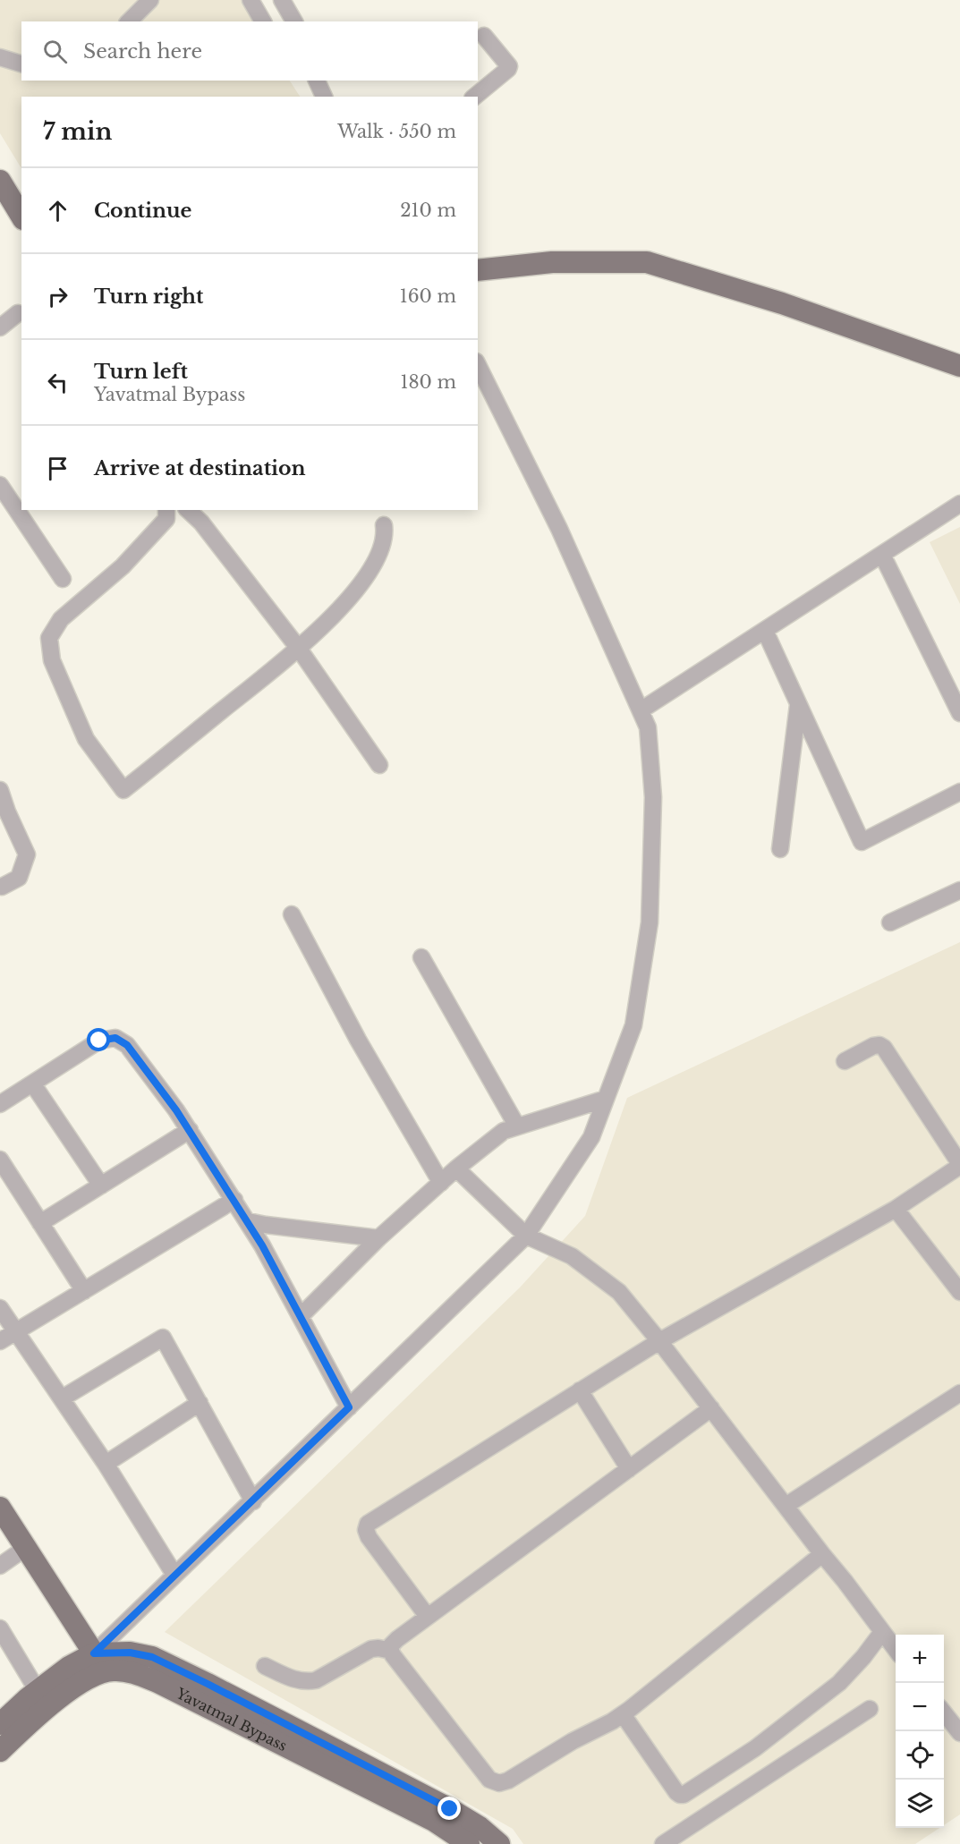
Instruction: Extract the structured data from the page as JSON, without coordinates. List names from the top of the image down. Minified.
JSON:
{"streets":{"main road":["Yavatmal Bypass"]},"page":{"search":"Search here","heading":["7 min","Walk · 550 m"],"list":[["Continue","210 m"],["Turn right","160 m"],["Turn left","Yavatmal Bypass","180 m"],"Arrive at destination"],"map_buttons":["+","−"]}}
